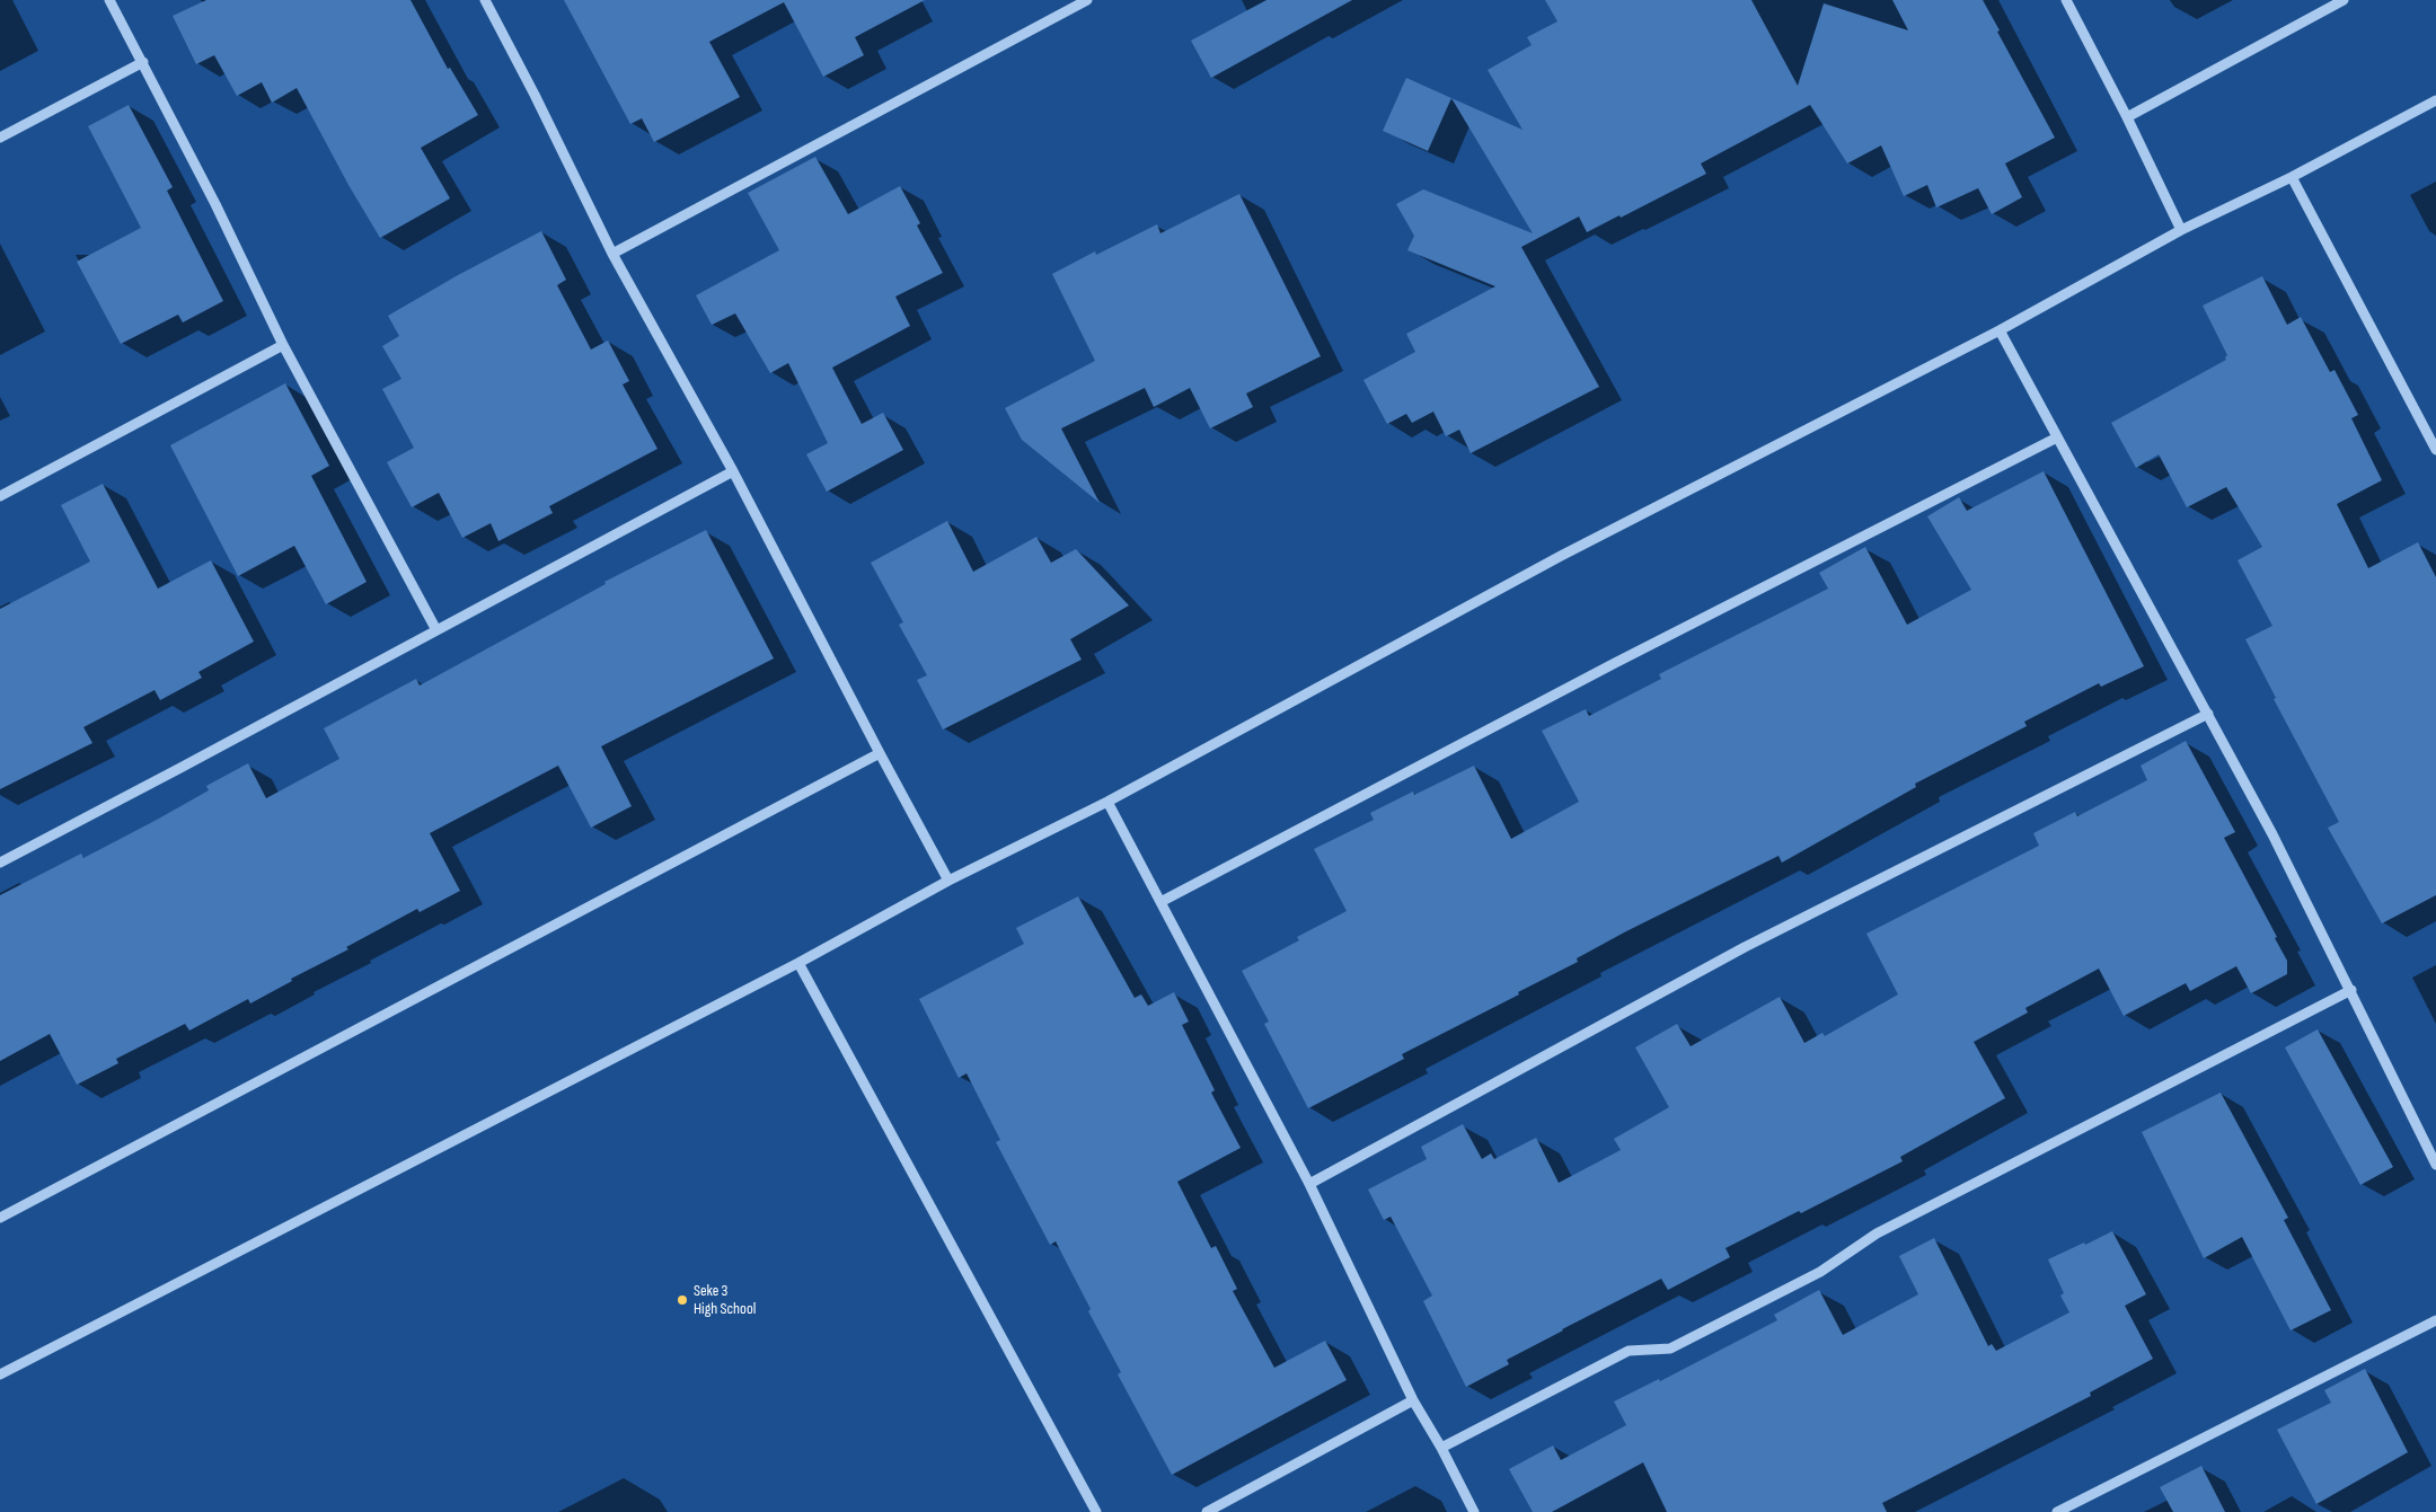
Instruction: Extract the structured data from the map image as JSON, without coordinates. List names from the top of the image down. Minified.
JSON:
{"places":["Seke 3 High School"]}
